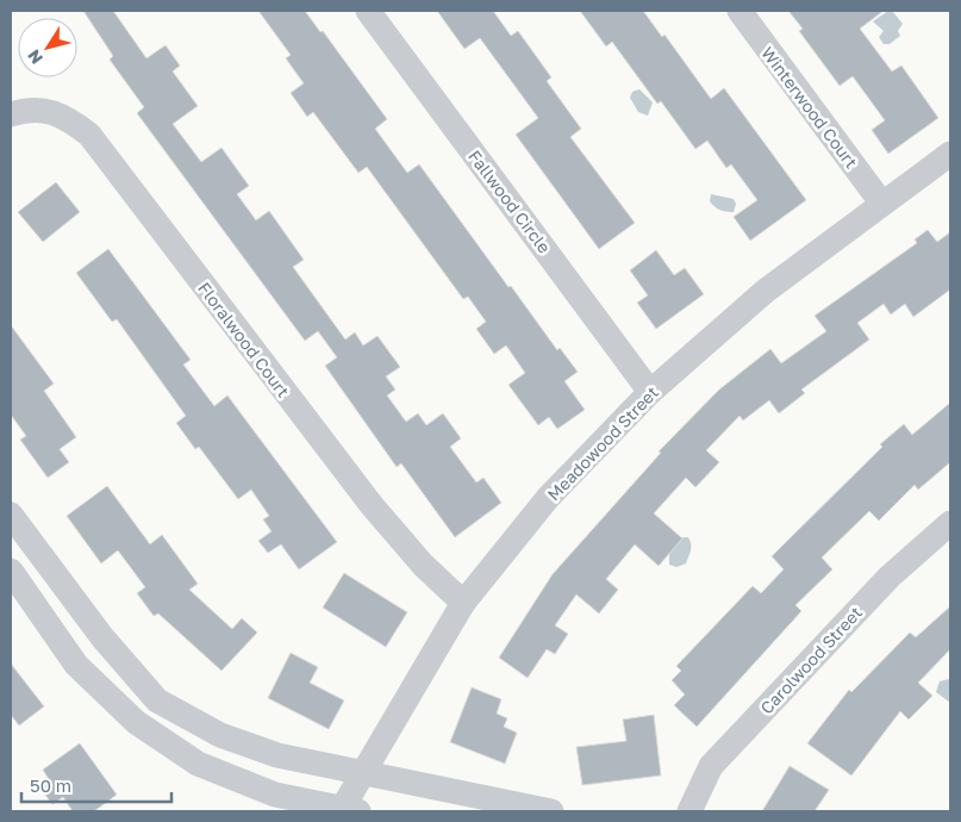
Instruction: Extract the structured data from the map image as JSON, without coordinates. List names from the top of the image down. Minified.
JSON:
{"streets":{"street":["Winterwood Court","Fallwood Circle","Floralwood Court","Meadowood Street","Carolwood Street"]},"crossings":[["Winterwood Court","Meadowood Street"],["Fallwood Circle","Meadowood Street"],["Floralwood Court","Meadowood Street"]],"scale_bar":"50 m","north":"bottom left"}
